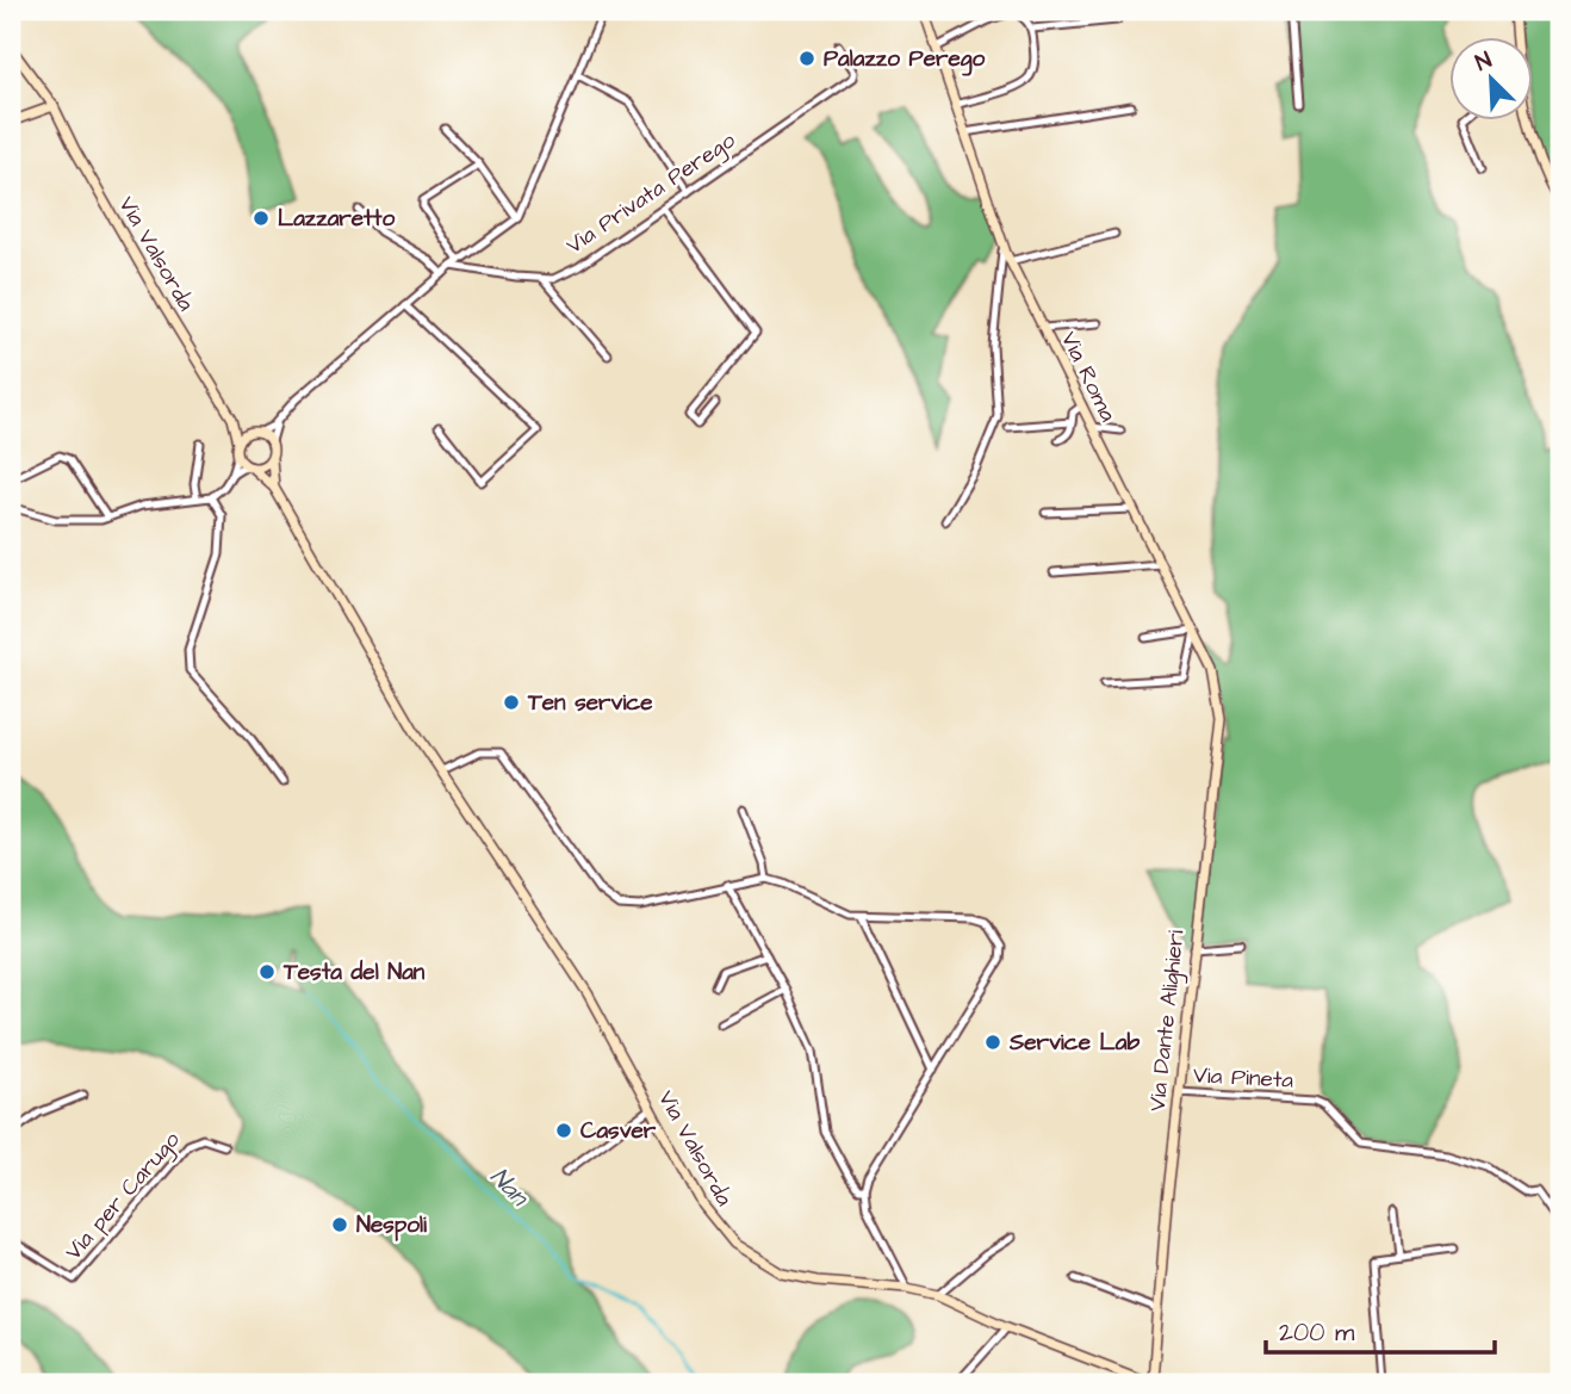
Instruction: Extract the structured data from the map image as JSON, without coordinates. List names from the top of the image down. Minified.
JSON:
{"streets":{"street":["Via Privata Perego","Via Valsorda","Via Roma","Via Dante Alighieri","Via Pineta","Via per Carugo"]},"crossings":[["Via Valsorda","Via Dante Alighieri"],["Via Roma","Via Dante Alighieri"],["Via Dante Alighieri","Via Pineta"]],"water":["Nan"],"places":["Palazzo Perego","Lazzaretto","Ten service","Testa del Nan","Service Lab","Casver","Nespoli"],"scale_bar":"200 m","north":"top left"}
